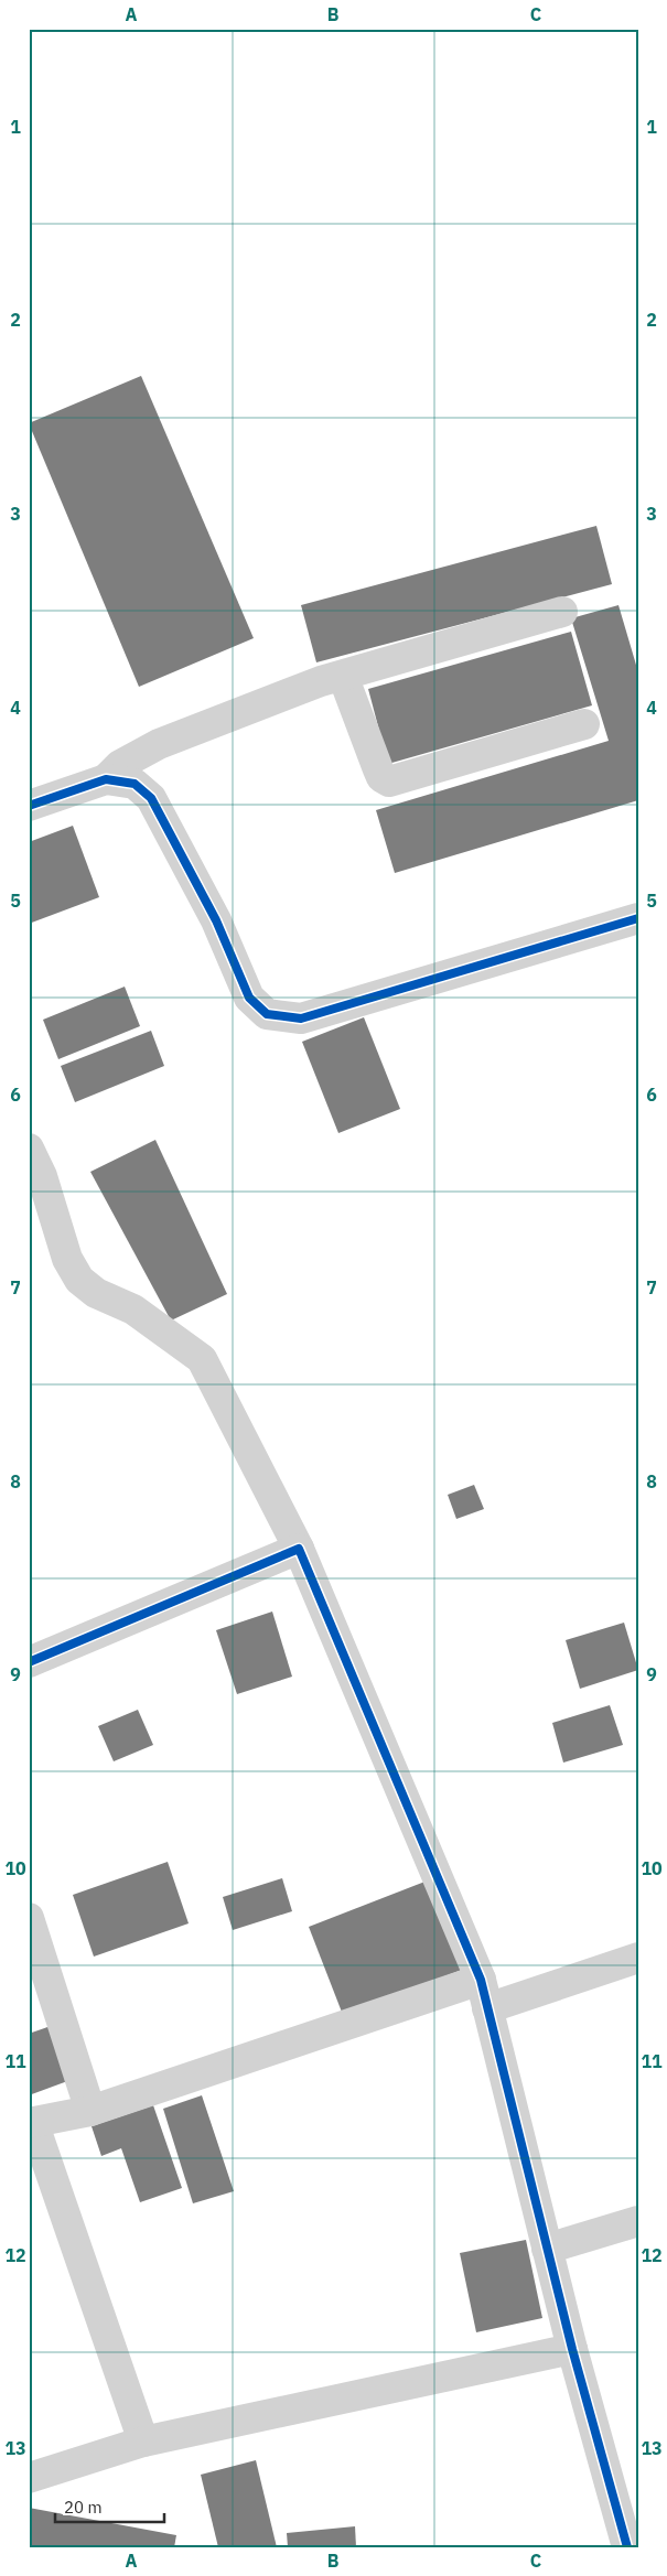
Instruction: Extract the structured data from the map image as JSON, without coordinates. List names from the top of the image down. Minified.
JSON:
{"scale_bar":"20 m","grid":{"columns":["A","B","C"],"rows":["1","2","3","4","5","6","7","8","9","10","11","12","13"]}}
